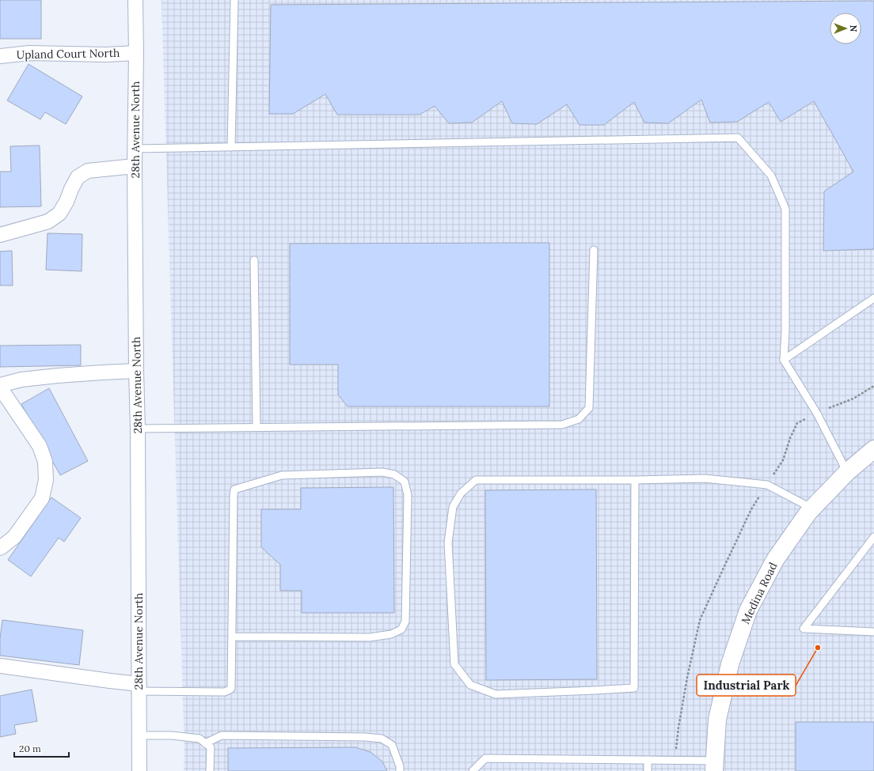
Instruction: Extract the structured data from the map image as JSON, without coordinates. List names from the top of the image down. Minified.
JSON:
{"streets":{"street":["Upland Court North","28th Avenue North","Medina Road"]},"crossings":[["Upland Court North","28th Avenue North"]],"places":["Industrial Park"],"scale_bar":"20 m","north":"right"}
